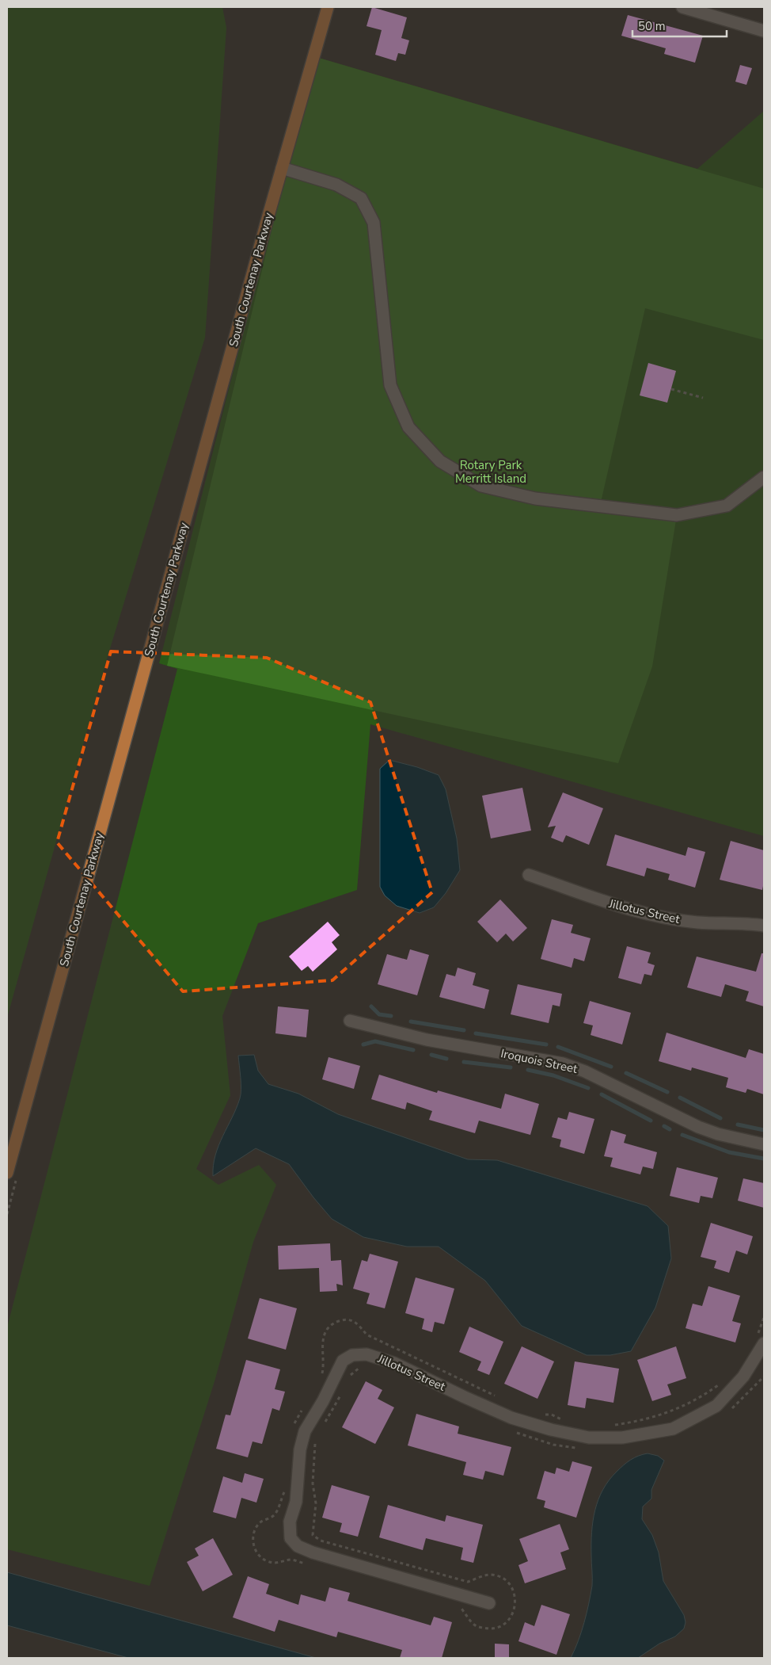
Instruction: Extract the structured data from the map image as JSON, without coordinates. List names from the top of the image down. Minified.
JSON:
{"streets":{"main road":["South Courtenay Parkway"],"street":["Jillotus Street","Iroquois Street"]},"parks":["Rotary Park Merritt Island"],"scale_bar":"50 m"}
